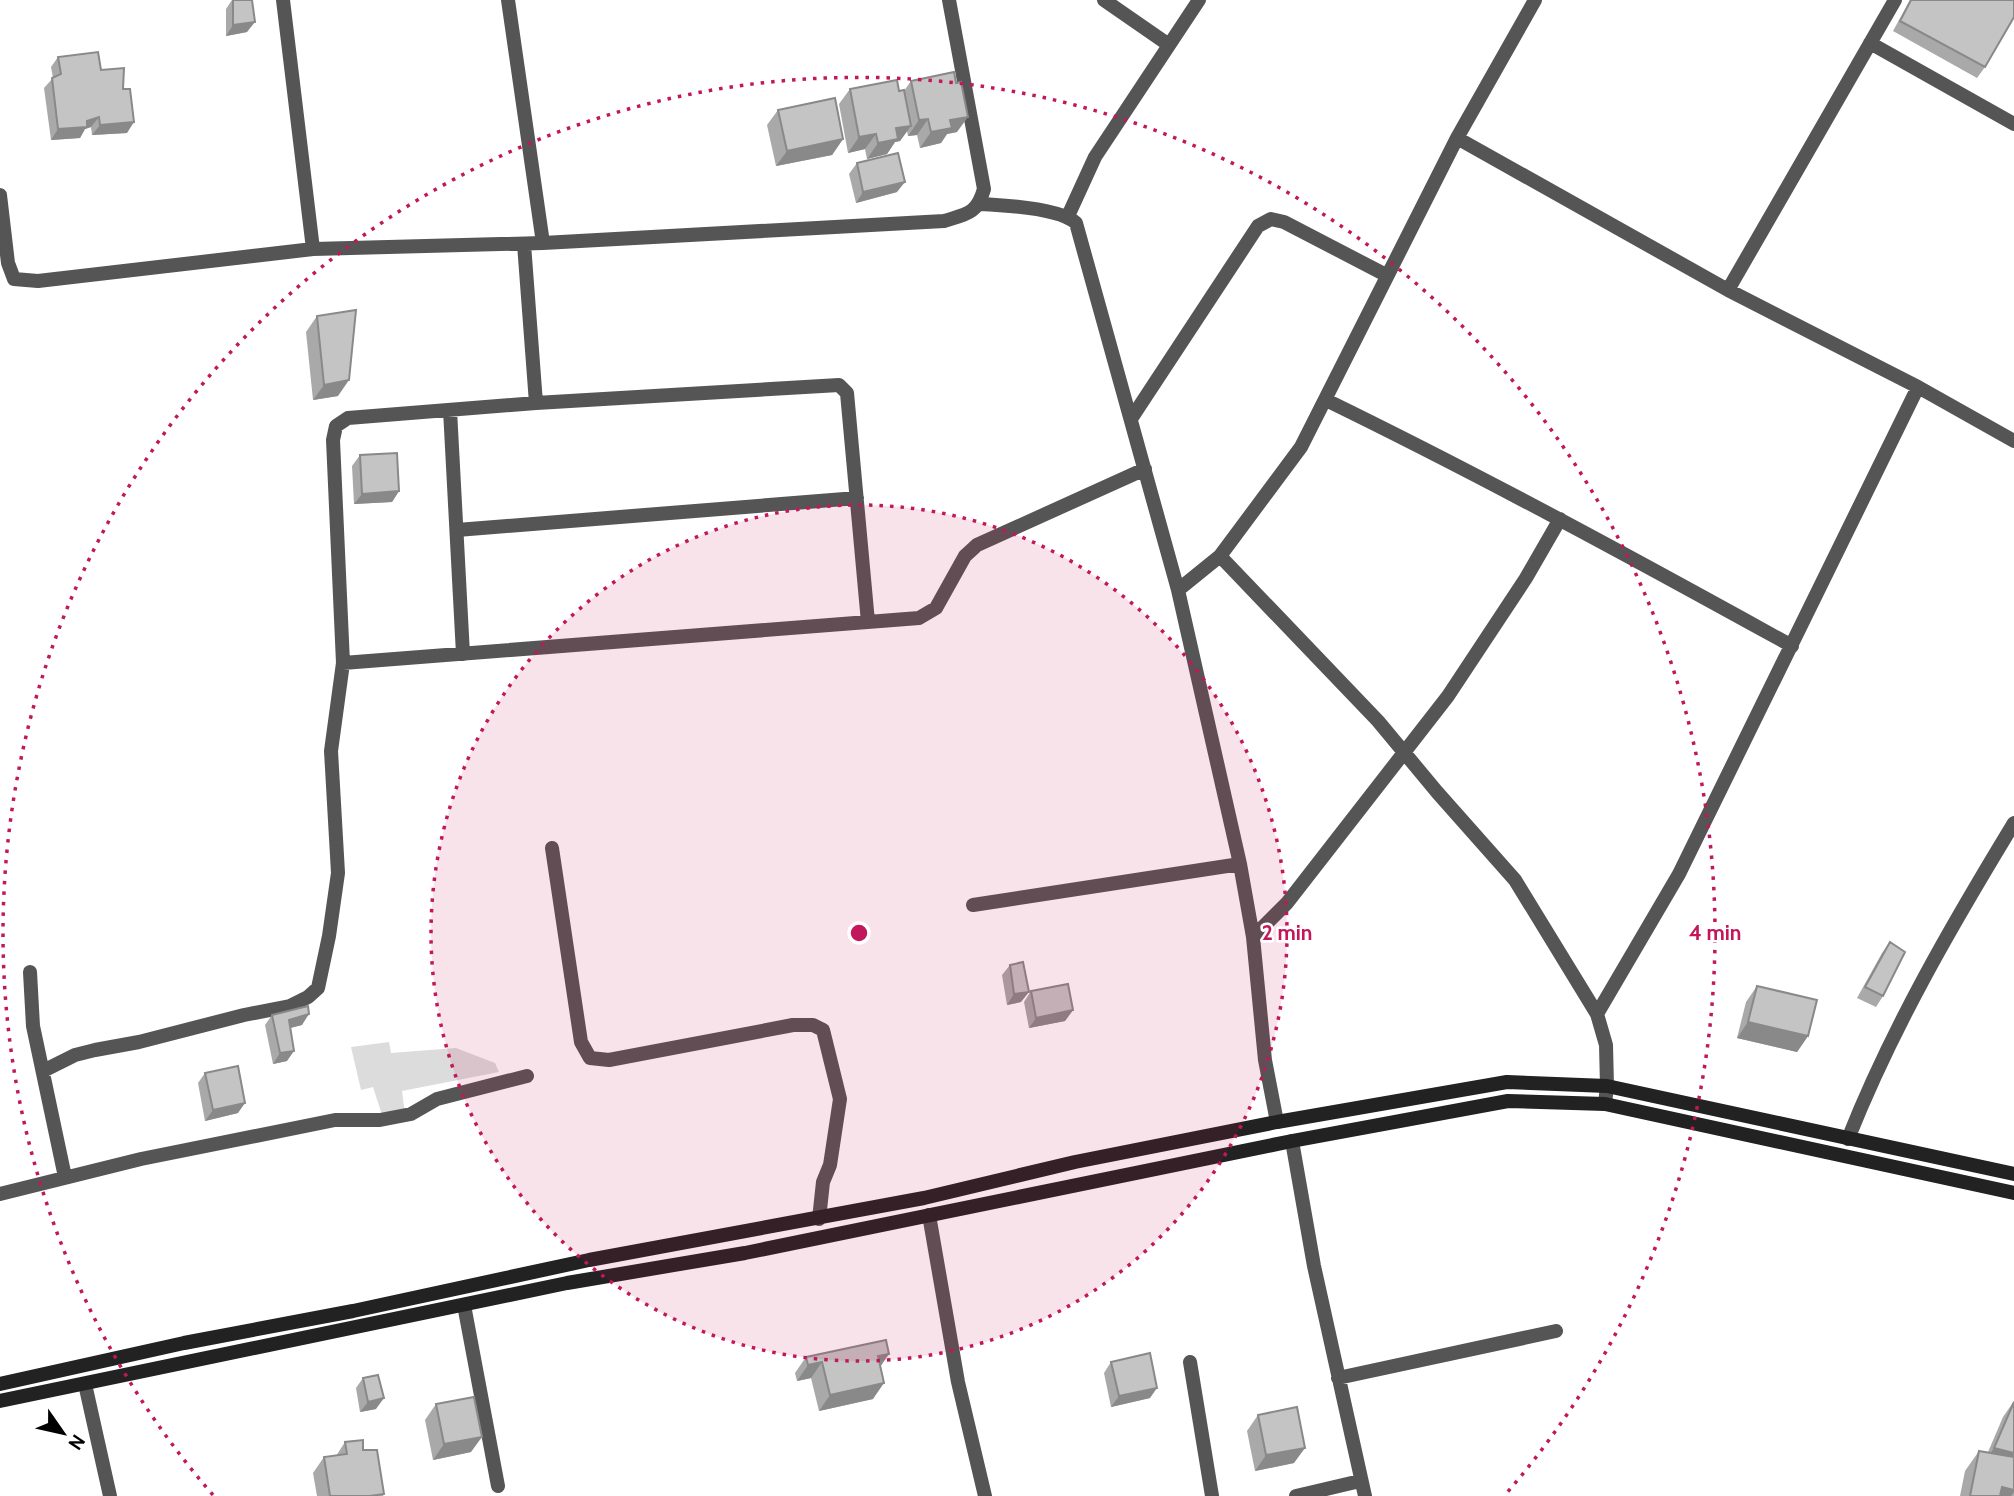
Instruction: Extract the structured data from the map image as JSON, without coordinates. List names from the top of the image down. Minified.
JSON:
{"north":"bottom right","rings":["2 min","4 min"]}
